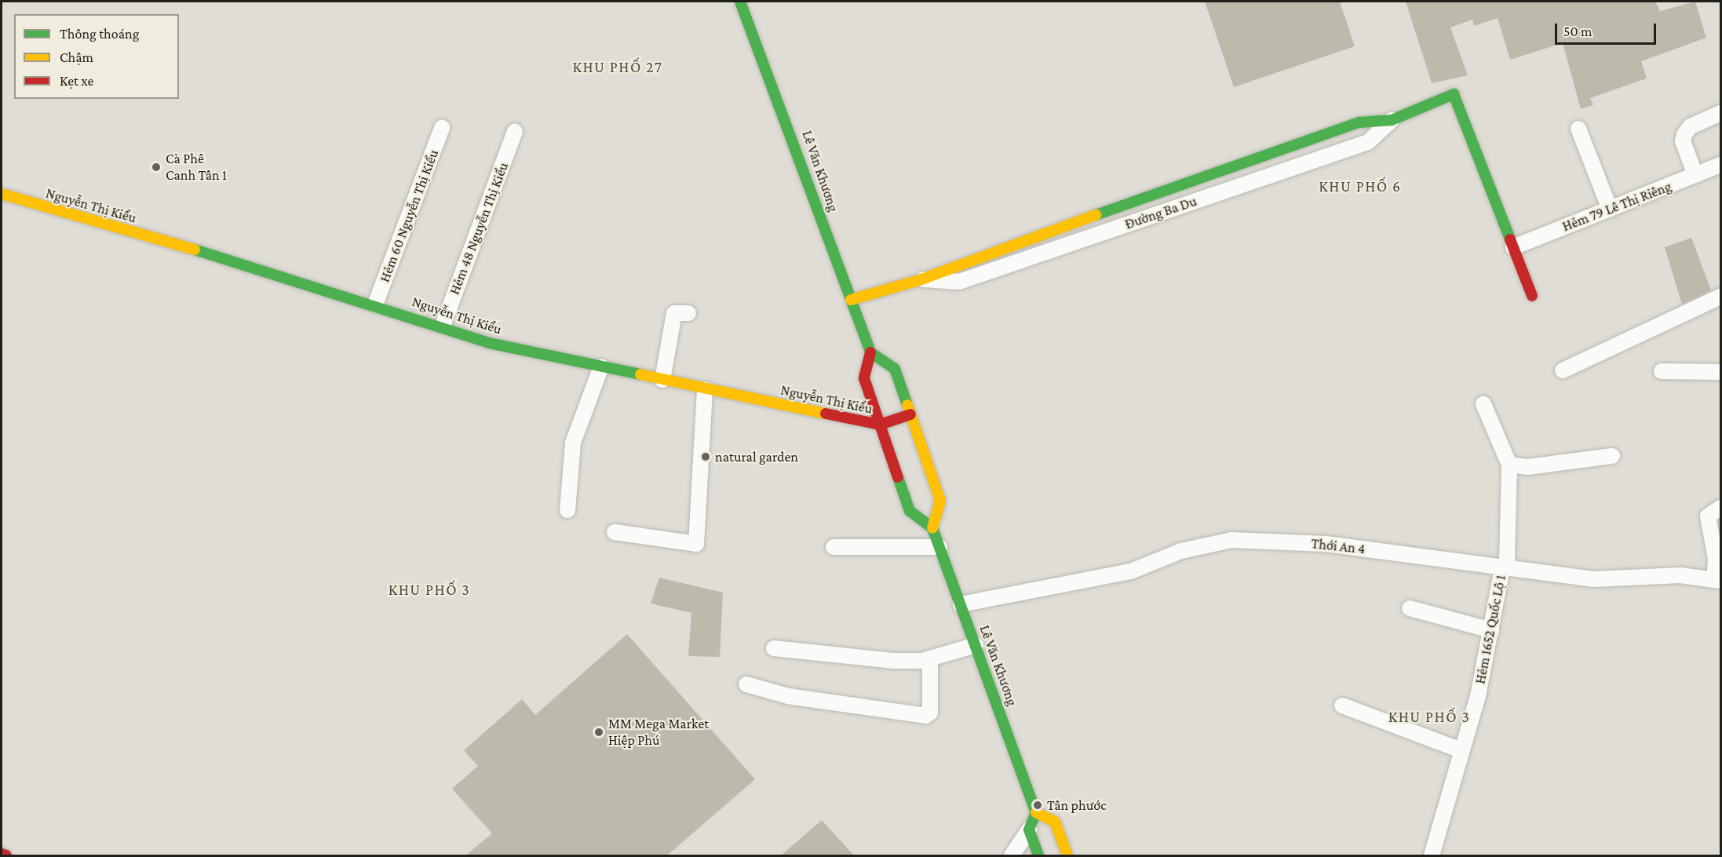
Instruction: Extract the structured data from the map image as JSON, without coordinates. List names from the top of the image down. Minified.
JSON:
{"streets":{"street":["Lê Văn Khương","Nguyễn Thị Kiểu","Hẻm 79 Lê Thị Riêng","Đường Ba Du","Hẻm 60 Nguyễn Thị Kiểu","Hẻm 48 Nguyễn Thị Kiểu","Thới An 4","Hẻm 1652 Quốc Lộ 1"]},"crossings":[["Lê Văn Khương","Đường Ba Du"],["Lê Văn Khương","Thới An 4"],["Nguyễn Thị Kiểu","Hẻm 60 Nguyễn Thị Kiểu"],["Nguyễn Thị Kiểu","Hẻm 48 Nguyễn Thị Kiểu"],["Hẻm 79 Lê Thị Riêng","Đường Ba Du"],["Thới An 4","Hẻm 1652 Quốc Lộ 1"]],"districts":["KHU PHỐ 27","KHU PHỐ 6","KHU PHỐ 3","KHU PHỐ 3"],"places":["Cà Phê Canh Tân 1","natural garden","MM Mega Market Hiệp Phú","Tân phước"],"legend":["Thông thoáng","Chậm","Kẹt xe"],"scale_bar":"50 m"}
